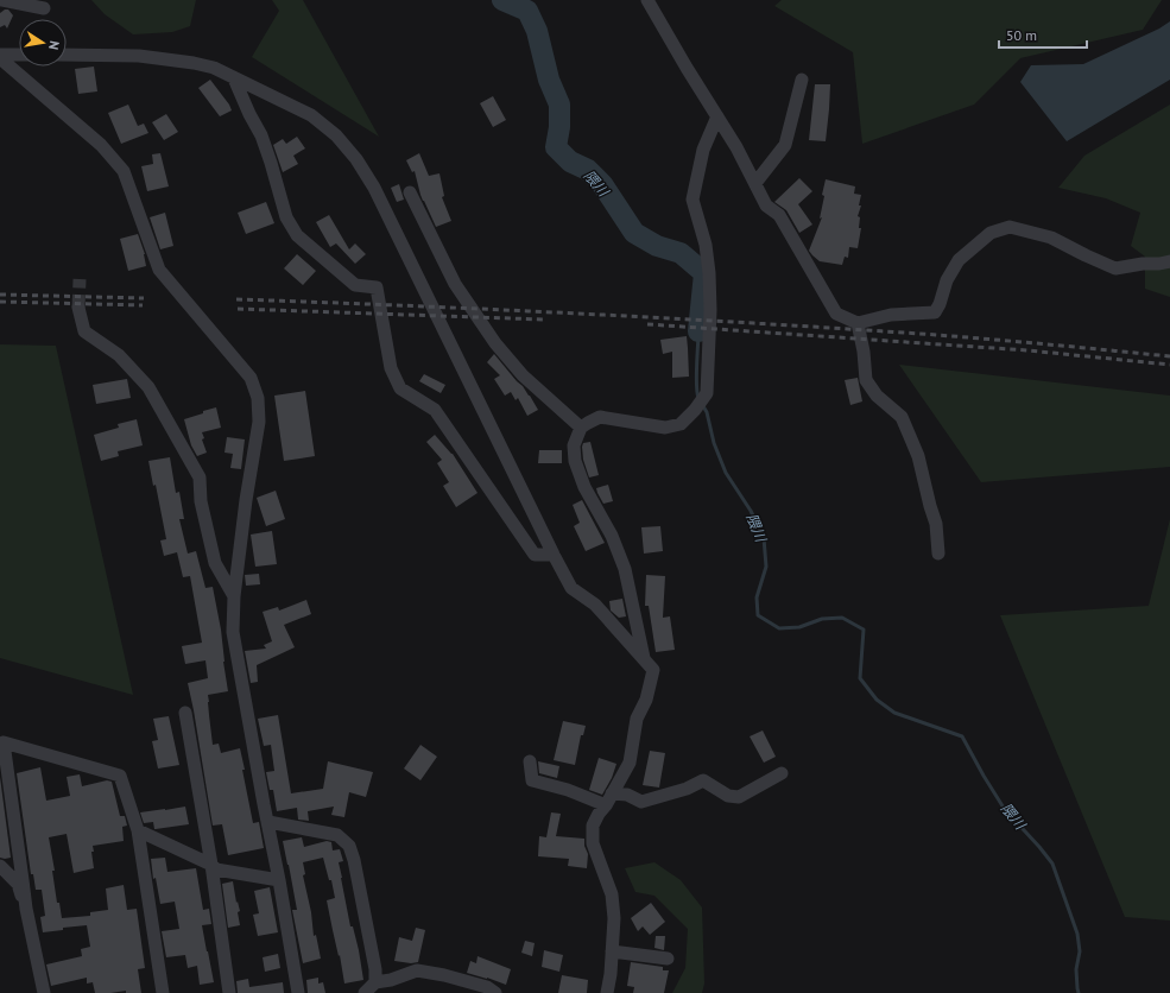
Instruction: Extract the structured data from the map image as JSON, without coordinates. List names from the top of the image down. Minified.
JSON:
{"water":["隈川"],"scale_bar":"50 m","north":"right"}
